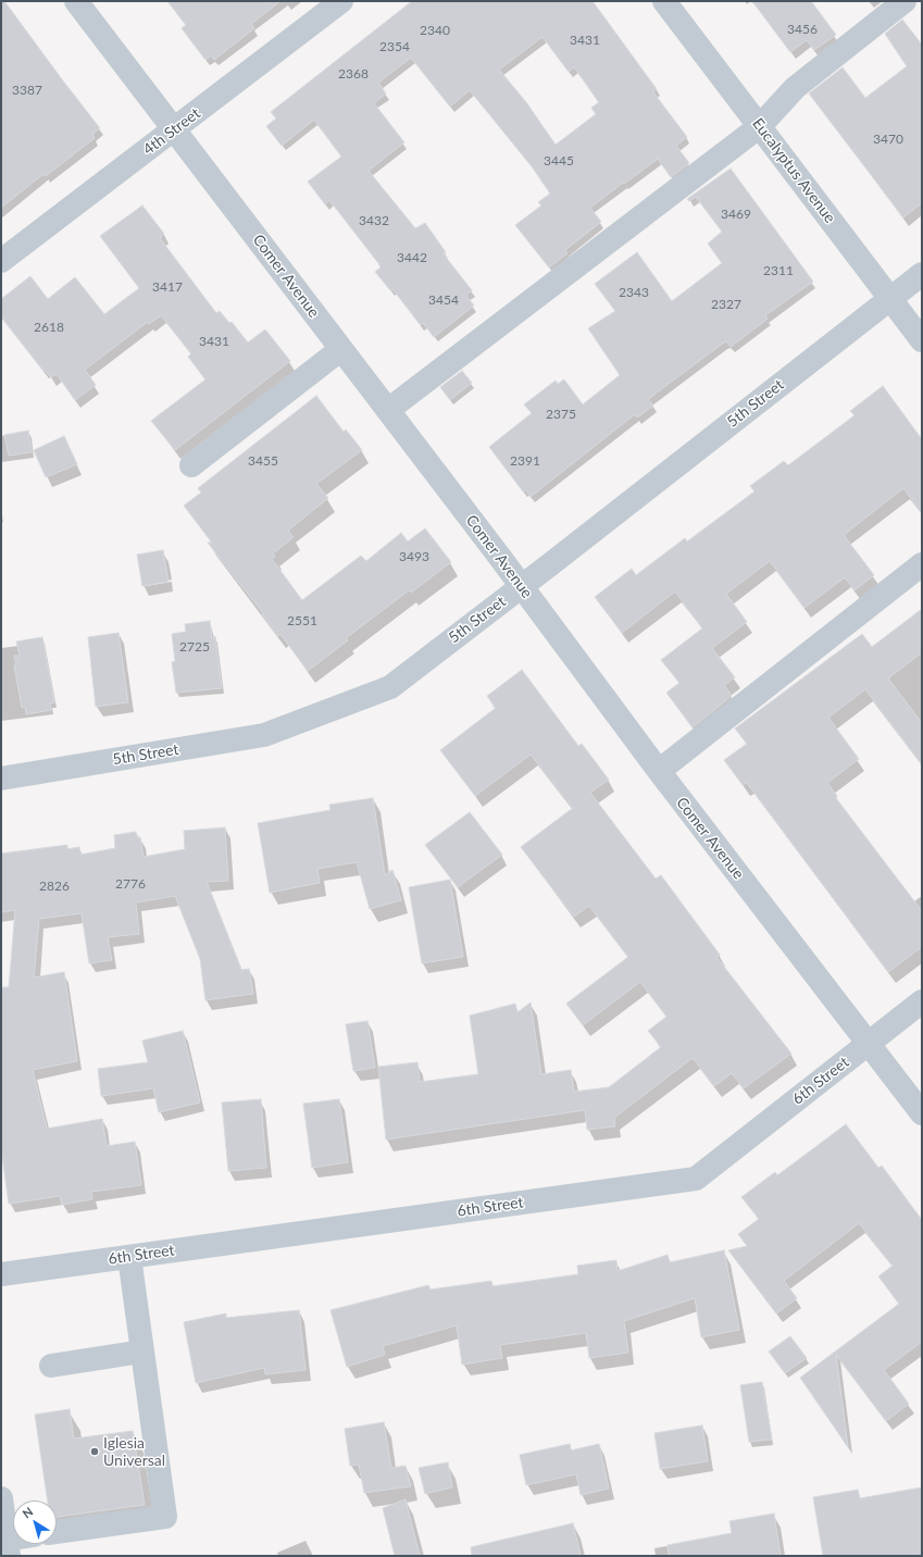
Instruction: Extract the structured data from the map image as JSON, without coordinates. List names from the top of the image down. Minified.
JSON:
{"streets":{"street":["4th Street","Eucalyptus Avenue","Comer Avenue","5th Street","6th Street"]},"crossings":[["4th Street","Comer Avenue"],["Eucalyptus Avenue","5th Street"],["Comer Avenue","5th Street"],["Comer Avenue","6th Street"]],"places":["Iglesia Universal"],"house_numbers":["3456","2340","3431","2354","2368","3387","3470","3445","3469","3432","3442","2311","3417","2343","3454","2327","2618","3431","2375","3455","2391","3493","2551","2725","2776","2826"],"north":"top left"}
